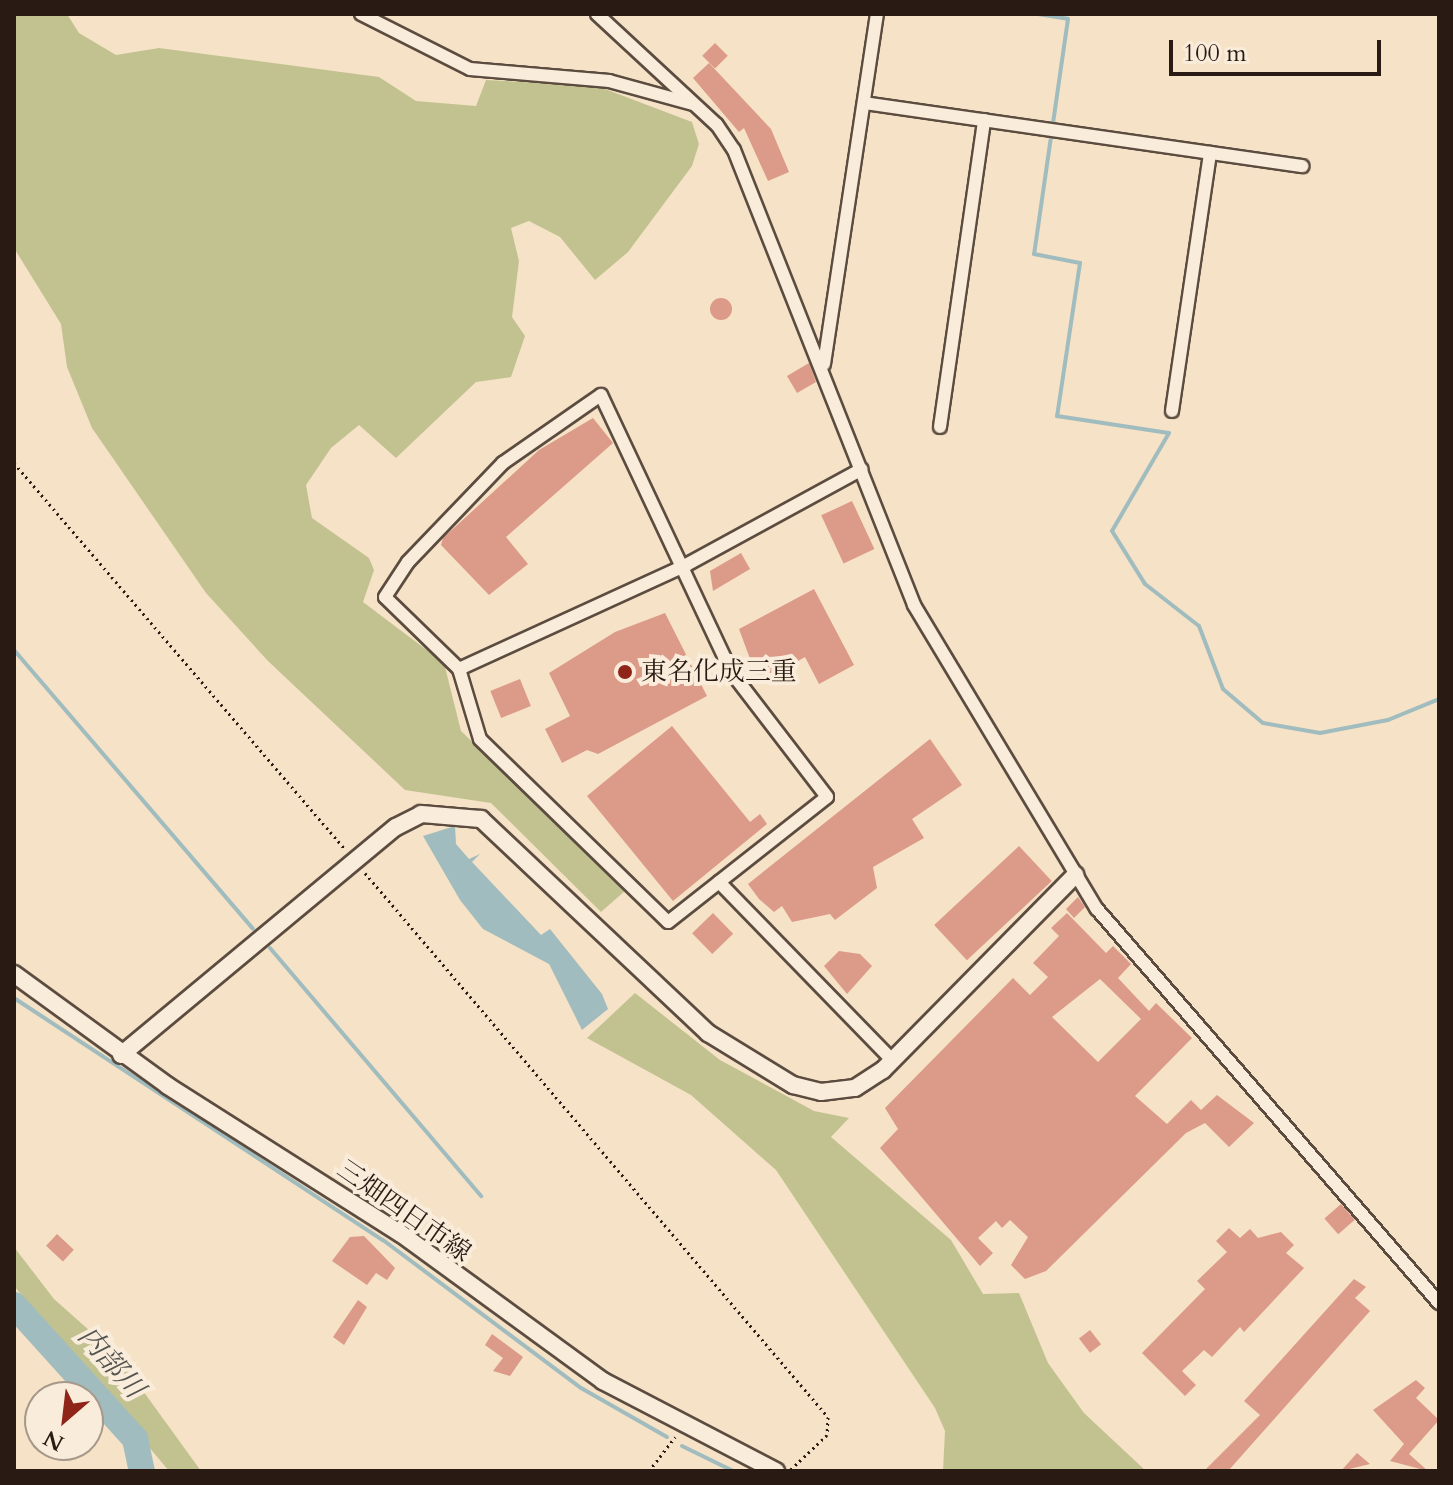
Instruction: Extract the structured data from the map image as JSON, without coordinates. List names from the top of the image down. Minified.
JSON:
{"streets":{"street":["三畑四日市線"]},"water":["内部川"],"places":["東名化成三重"],"scale_bar":"100 m","north":"bottom left"}
